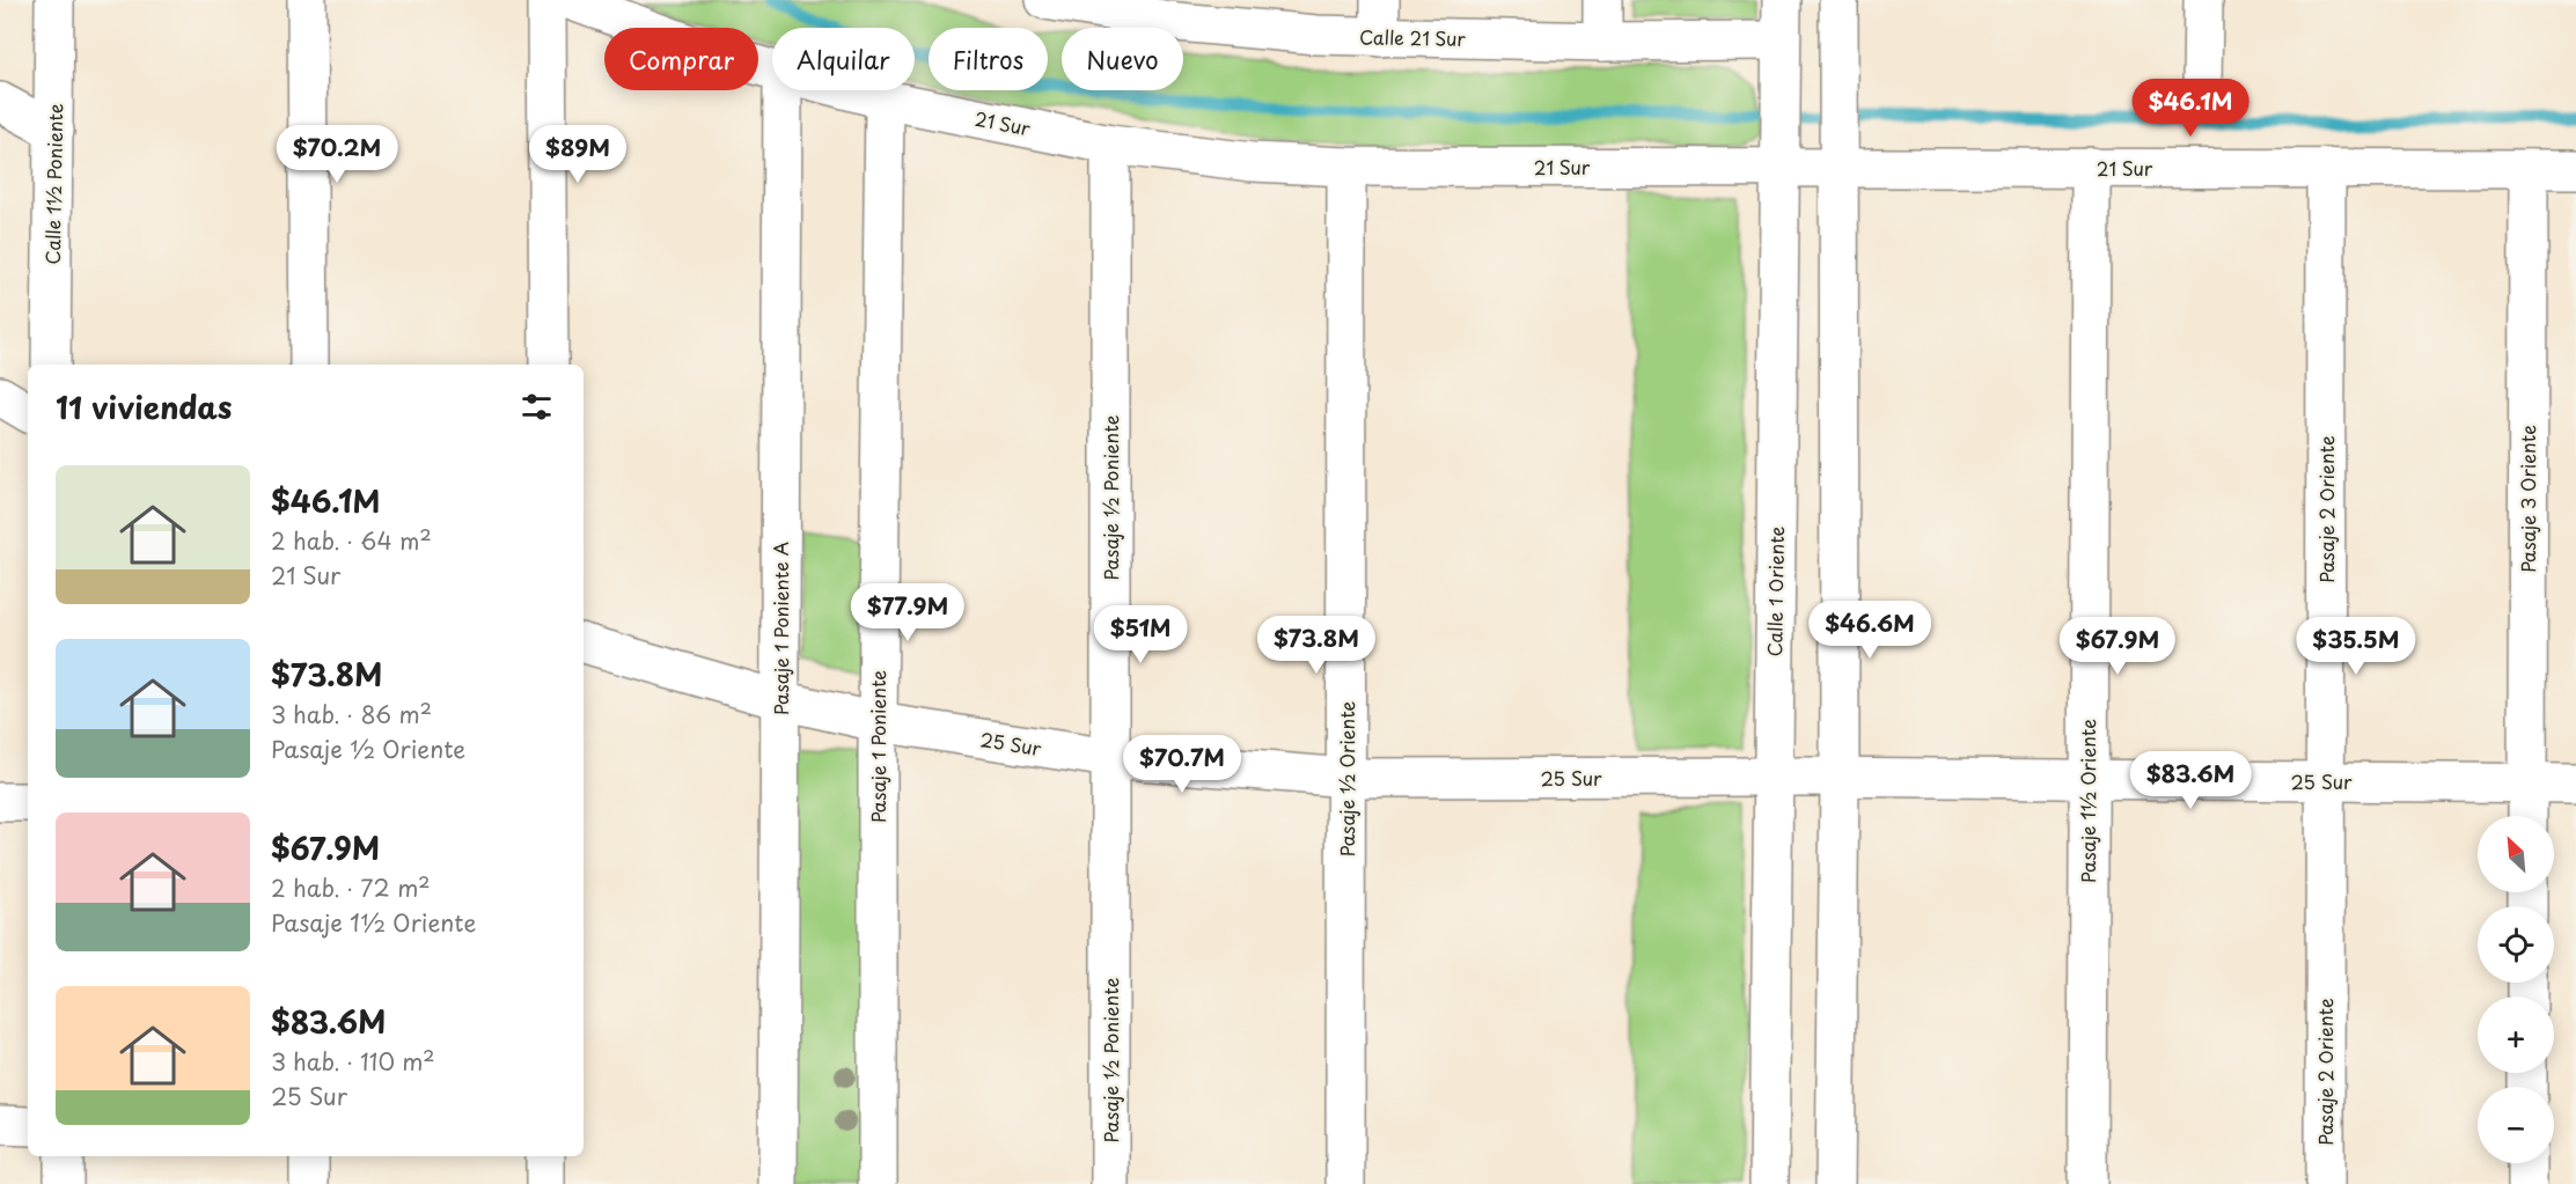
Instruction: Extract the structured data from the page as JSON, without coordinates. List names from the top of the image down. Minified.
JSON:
{"streets":{"street":["Calle 21 Sur","21 Sur","Calle 1½ Poniente","Pasaje ½ Poniente","Pasaje 3 Oriente","Pasaje 2 Oriente","Calle 1 Oriente","Pasaje 1 Poniente A","25 Sur","Pasaje 1 Poniente","Pasaje ½ Oriente","Pasaje 1½ Oriente"]},"crossings":[["Calle 21 Sur","Calle 1 Oriente"],["21 Sur","Pasaje ½ Poniente"],["21 Sur","Pasaje 3 Oriente"],["21 Sur","Pasaje 2 Oriente"],["21 Sur","Calle 1 Oriente"],["21 Sur","Pasaje 1 Poniente"],["21 Sur","Pasaje ½ Oriente"],["21 Sur","Pasaje 1½ Oriente"],["Pasaje ½ Poniente","25 Sur"],["Pasaje 3 Oriente","25 Sur"],["Pasaje 2 Oriente","25 Sur"],["Calle 1 Oriente","25 Sur"],["Pasaje 1 Poniente A","25 Sur"],["25 Sur","Pasaje 1 Poniente"],["25 Sur","Pasaje ½ Oriente"],["25 Sur","Pasaje 1½ Oriente"]],"north":"top left","page":{"chip":["Comprar","Alquilar","Filtros","Nuevo"],"price":["$46.1M","$70.2M","$89M","$77.9M","$46.6M","$51M","$73.8M","$67.9M","$35.5M","$70.7M","$83.6M"],"heading":"11 viviendas","list":[{"name":"$46.1M","note":"2 hab. · 64 m² · 21 Sur"},{"name":"$73.8M","note":"3 hab. · 86 m² · Pasaje ½ Oriente"},{"name":"$67.9M","note":"2 hab. · 72 m² · Pasaje 1½ Oriente"},{"name":"$83.6M","note":"3 hab. · 110 m² · 25 Sur"}],"map_buttons":["+","−"]}}
